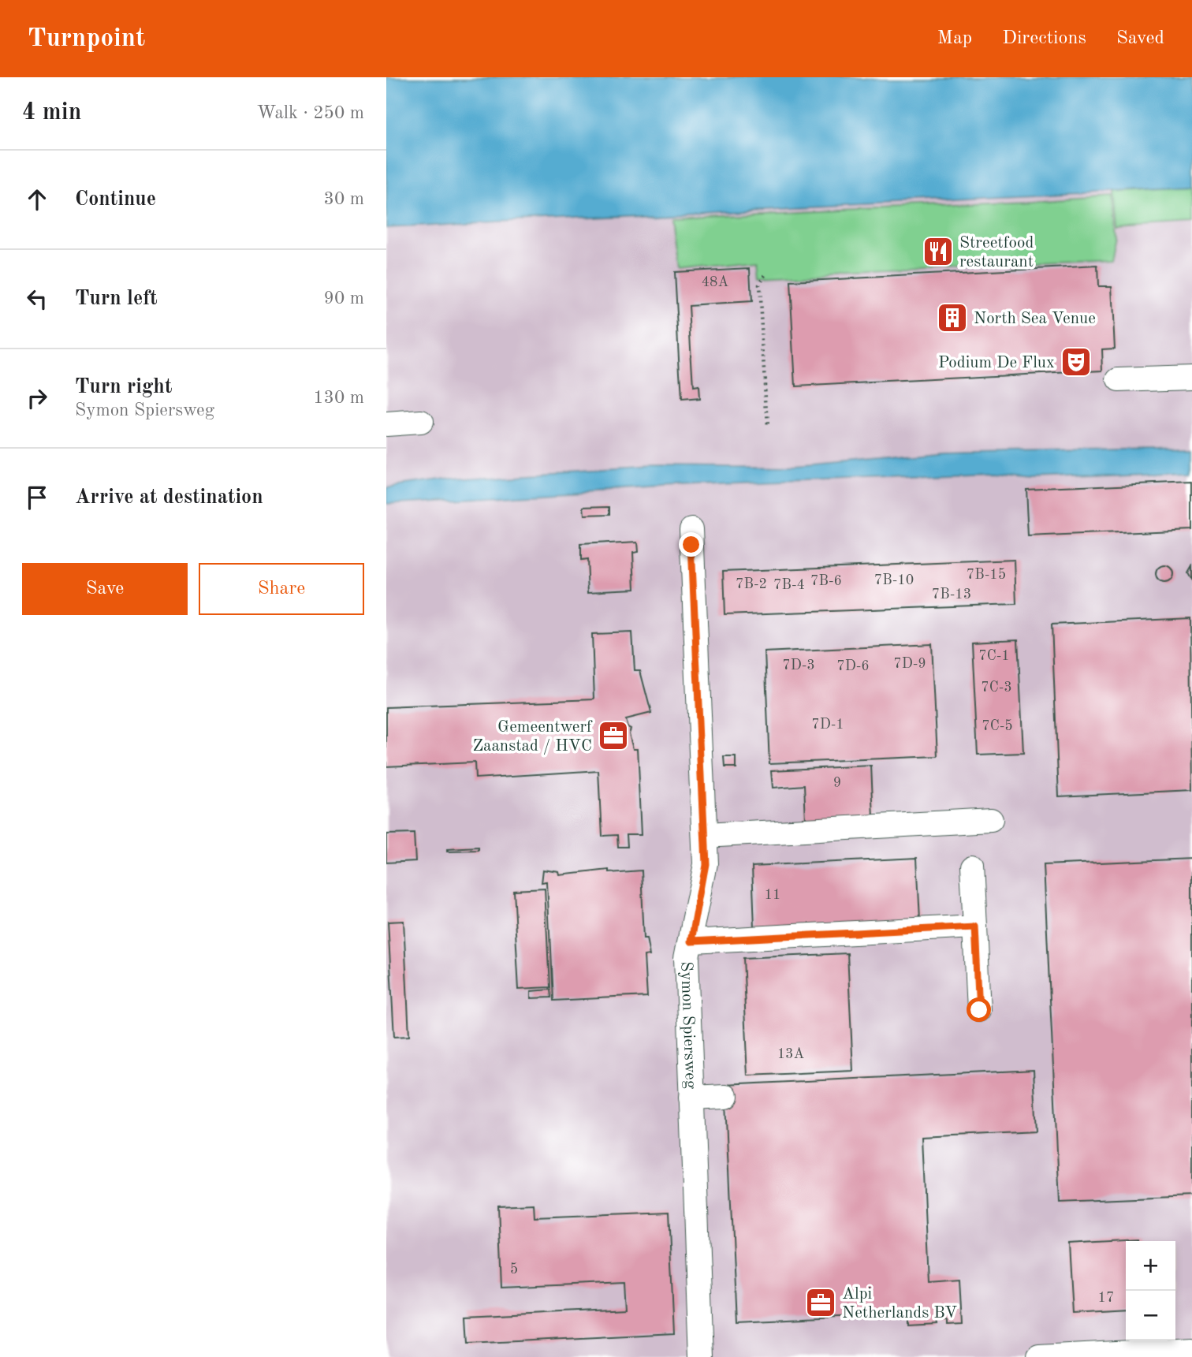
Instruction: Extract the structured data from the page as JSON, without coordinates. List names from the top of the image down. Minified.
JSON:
{"streets":{"street":["Symon Spiersweg"]},"places":{"restaurant":["Streetfood restaurant"],"building":["North Sea Venue"],"theatre":["Podium De Flux"],"office":["Gemeentwerf Zaanstad / HVC","Alpi Netherlands BV"]},"house_numbers":["48A","7B-15","7B-10","7B-6","7B-2","7B-4","7B-13","7C-1","7D-9","7D-3","7D-6","7C-3","7D-1","7C-5","9","11","13A","5","17"],"page":{"header":"Turnpoint","nav":["Map","Directions","Saved"],"heading":["4 min","Walk · 250 m"],"list":[["Continue","30 m"],["Turn left","90 m"],["Turn right","Symon Spiersweg","130 m"],"Arrive at destination"],"buttons":["Save","Share"],"map_buttons":["+","−"]}}
